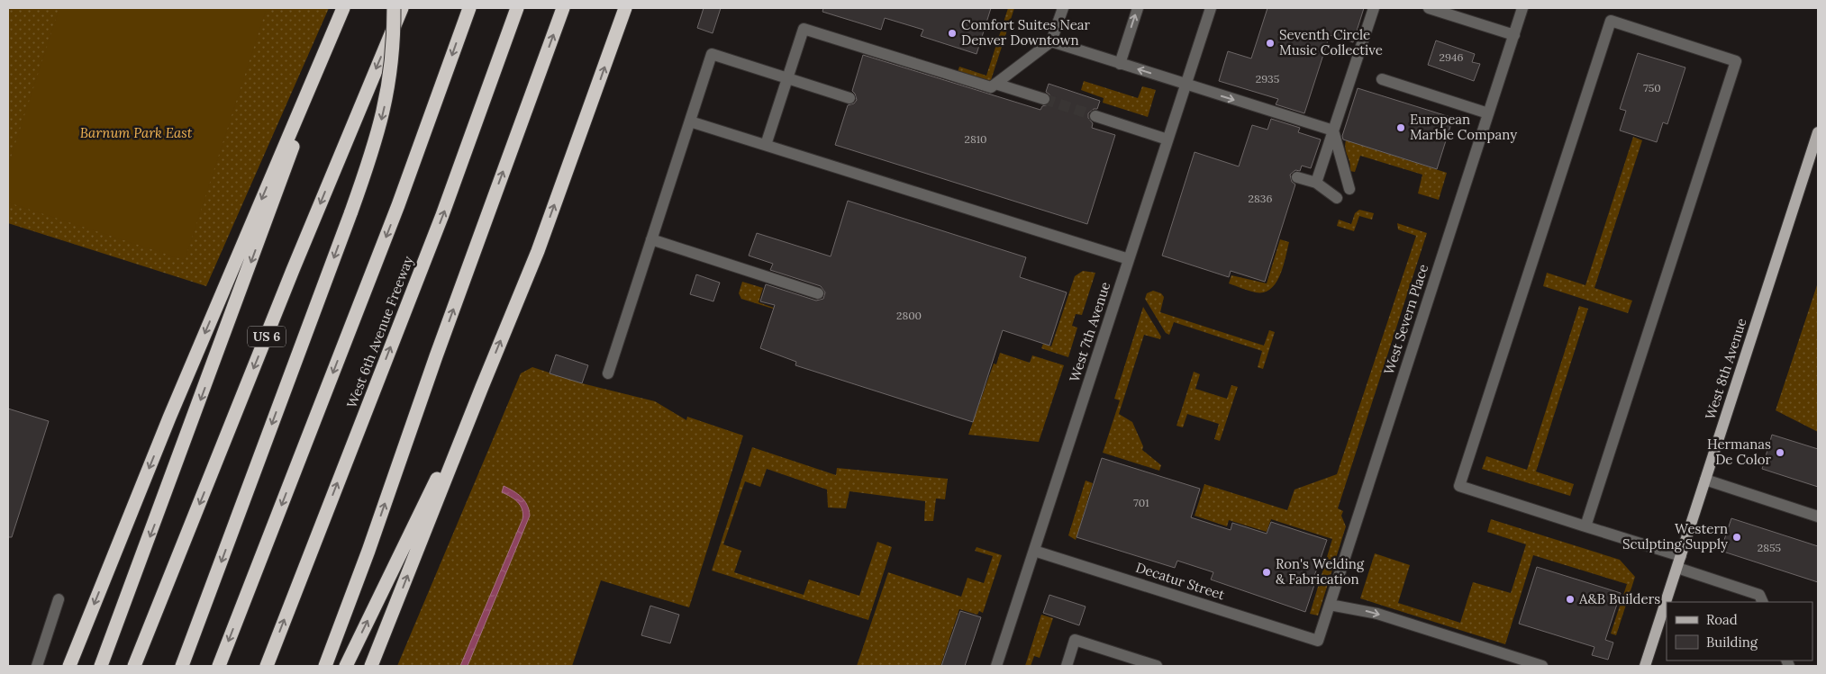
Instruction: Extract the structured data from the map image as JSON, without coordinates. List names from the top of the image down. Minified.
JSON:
{"streets":{"highway":["West 6th Avenue Freeway","US 6"],"main road":["West 8th Avenue"],"street":["West Severn Place","West 7th Avenue","Decatur Street"]},"crossings":[["West Severn Place","Decatur Street"],["West 7th Avenue","Decatur Street"]],"parks":["Barnum Park East"],"places":["Comfort Suites Near Denver Downtown","Seventh Circle Music Collective","European Marble Company","Hermanas De Color","Western Sculpting Supply","Ron's Welding & Fabrication","A&B Builders"],"house_numbers":["2946","2935","750","2810","2836","2800","701","2855"],"legend":["Road","Building"]}
